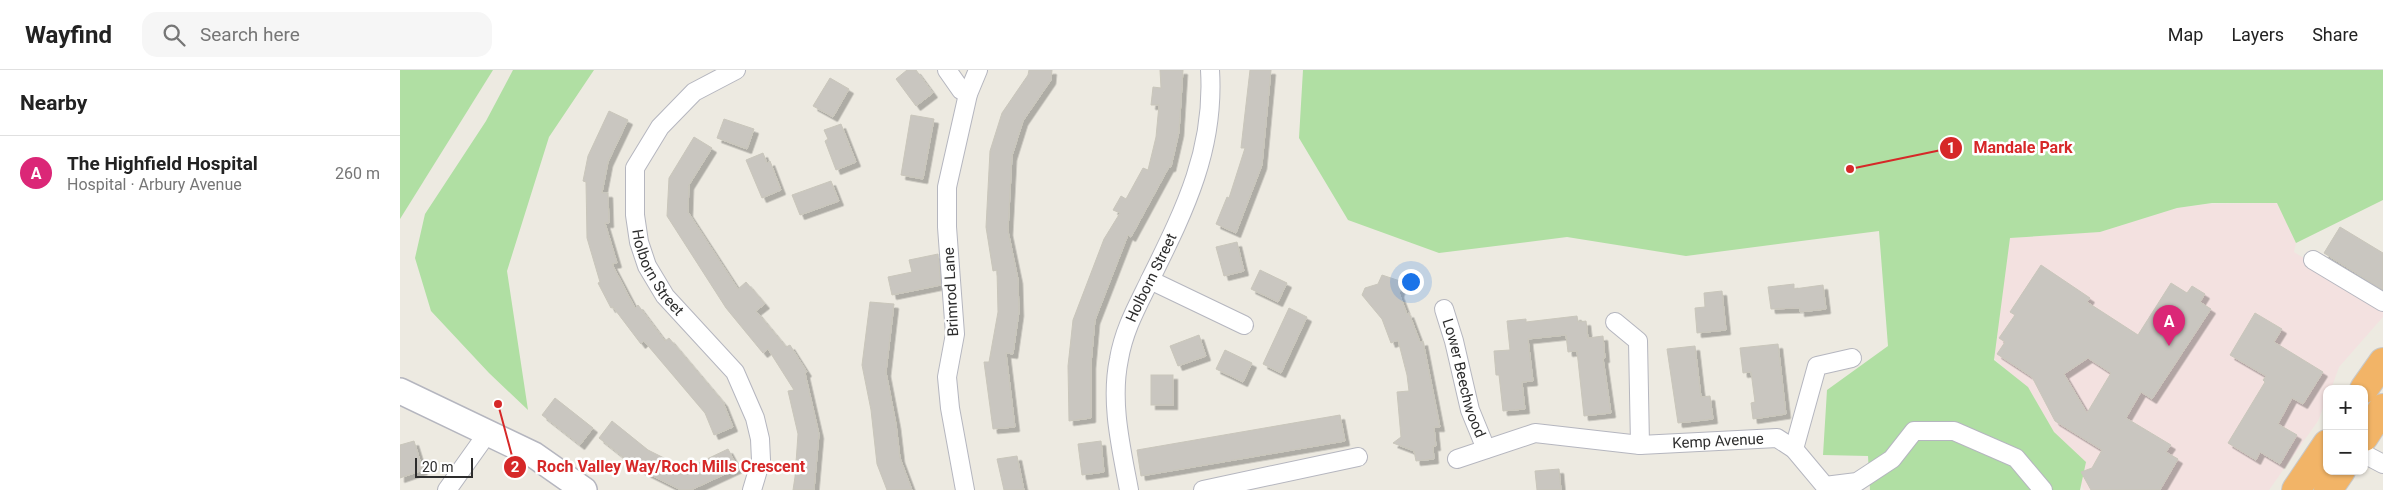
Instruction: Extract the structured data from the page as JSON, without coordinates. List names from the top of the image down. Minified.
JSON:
{"streets":{"street":["Holborn Street","Brimrod Lane","Lower Beechwood","Kemp Avenue"]},"crossings":[["Lower Beechwood","Kemp Avenue"]],"places":["Mandale Park","Roch Valley Way/Roch Mills Crescent"],"scale_bar":"20 m","page":{"header":"Wayfind","search":"Search here","nav":["Map","Layers","Share"],"heading":"Nearby","list":[{"mark":"A","name":"The Highfield Hospital","note":"Hospital · Arbury Avenue","value":"260 m"}],"pins":"A","map_buttons":["+","−"],"scale":"20 m"}}
